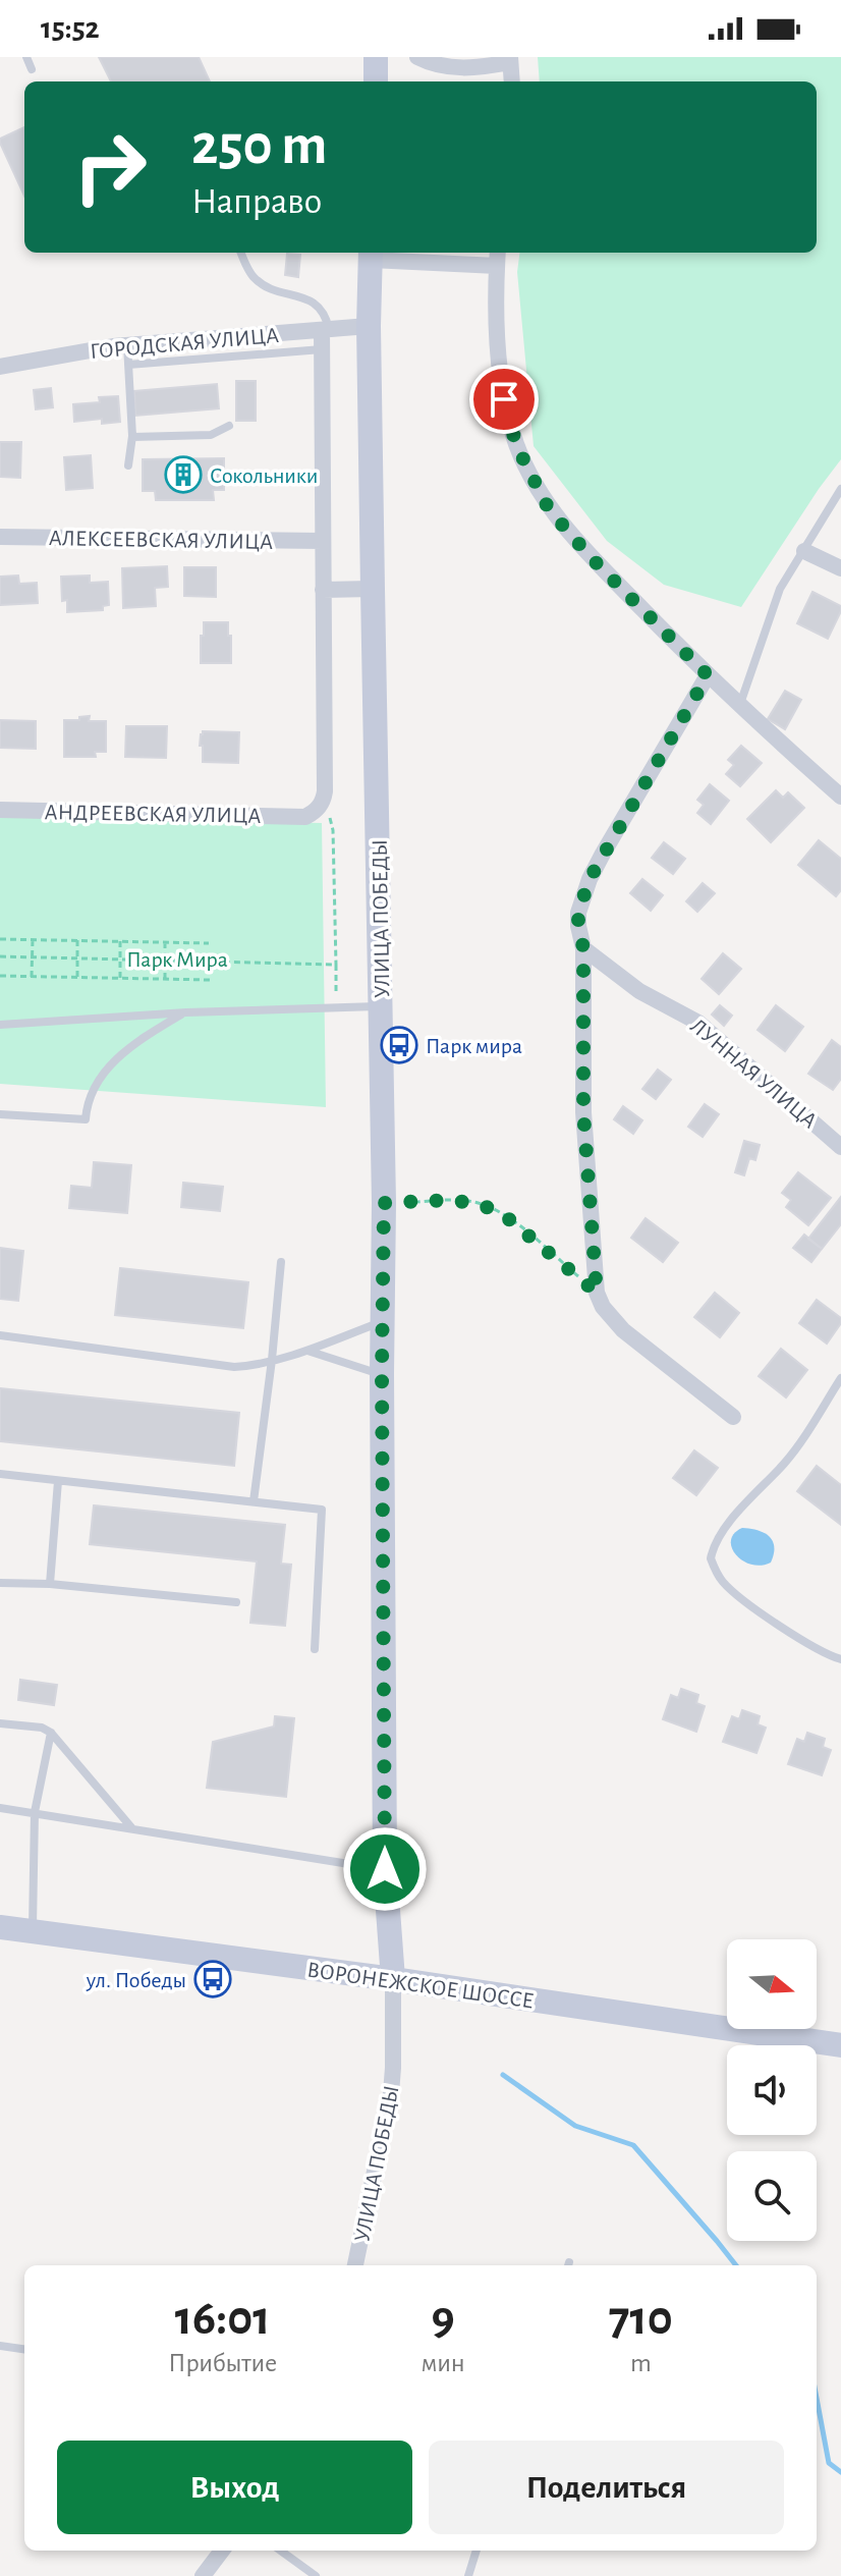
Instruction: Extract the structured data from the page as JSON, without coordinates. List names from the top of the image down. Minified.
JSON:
{"streets":{"street":["ГОРОДСКАЯ УЛИЦА","АЛЕКСЕЕВСКАЯ УЛИЦА","АНДРЕЕВСКАЯ УЛИЦА","УЛИЦА ПОБЕДЫ","ЛУННАЯ УЛИЦА","ВОРОНЕЖСКОЕ ШОССЕ"]},"crossings":[["ГОРОДСКАЯ УЛИЦА","УЛИЦА ПОБЕДЫ"],["УЛИЦА ПОБЕДЫ","ВОРОНЕЖСКОЕ ШОССЕ"]],"parks":["Парк Мира"],"places":{"building":["Сокольники"],"bus stop":["Парк мира","ул. Победы"]},"north":"right","page":{"status":"15:52","turn":["250 m","Направо"],"eta":["16:01","Прибытие","9","мин","710","m"],"buttons":["Выход","Поделиться"]}}
